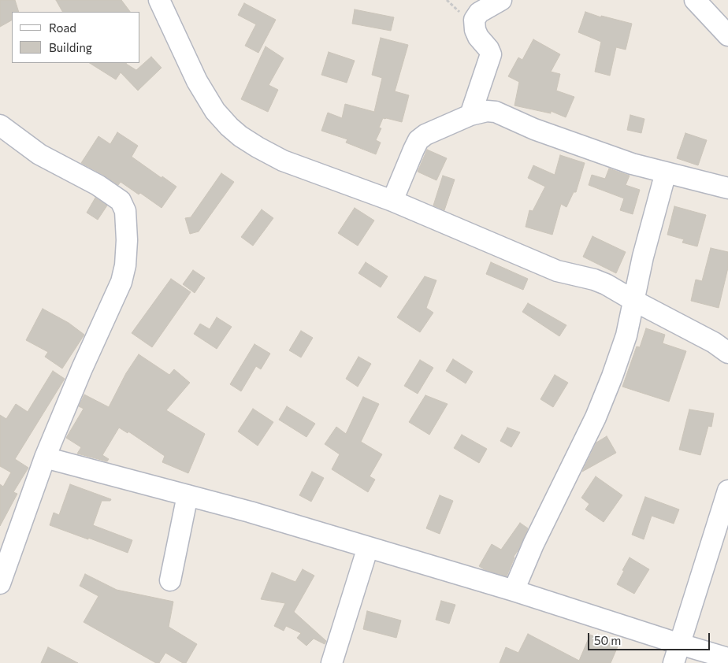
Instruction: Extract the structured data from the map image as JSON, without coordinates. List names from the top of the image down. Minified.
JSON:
{"legend":["Road","Building"],"scale_bar":"50 m"}
